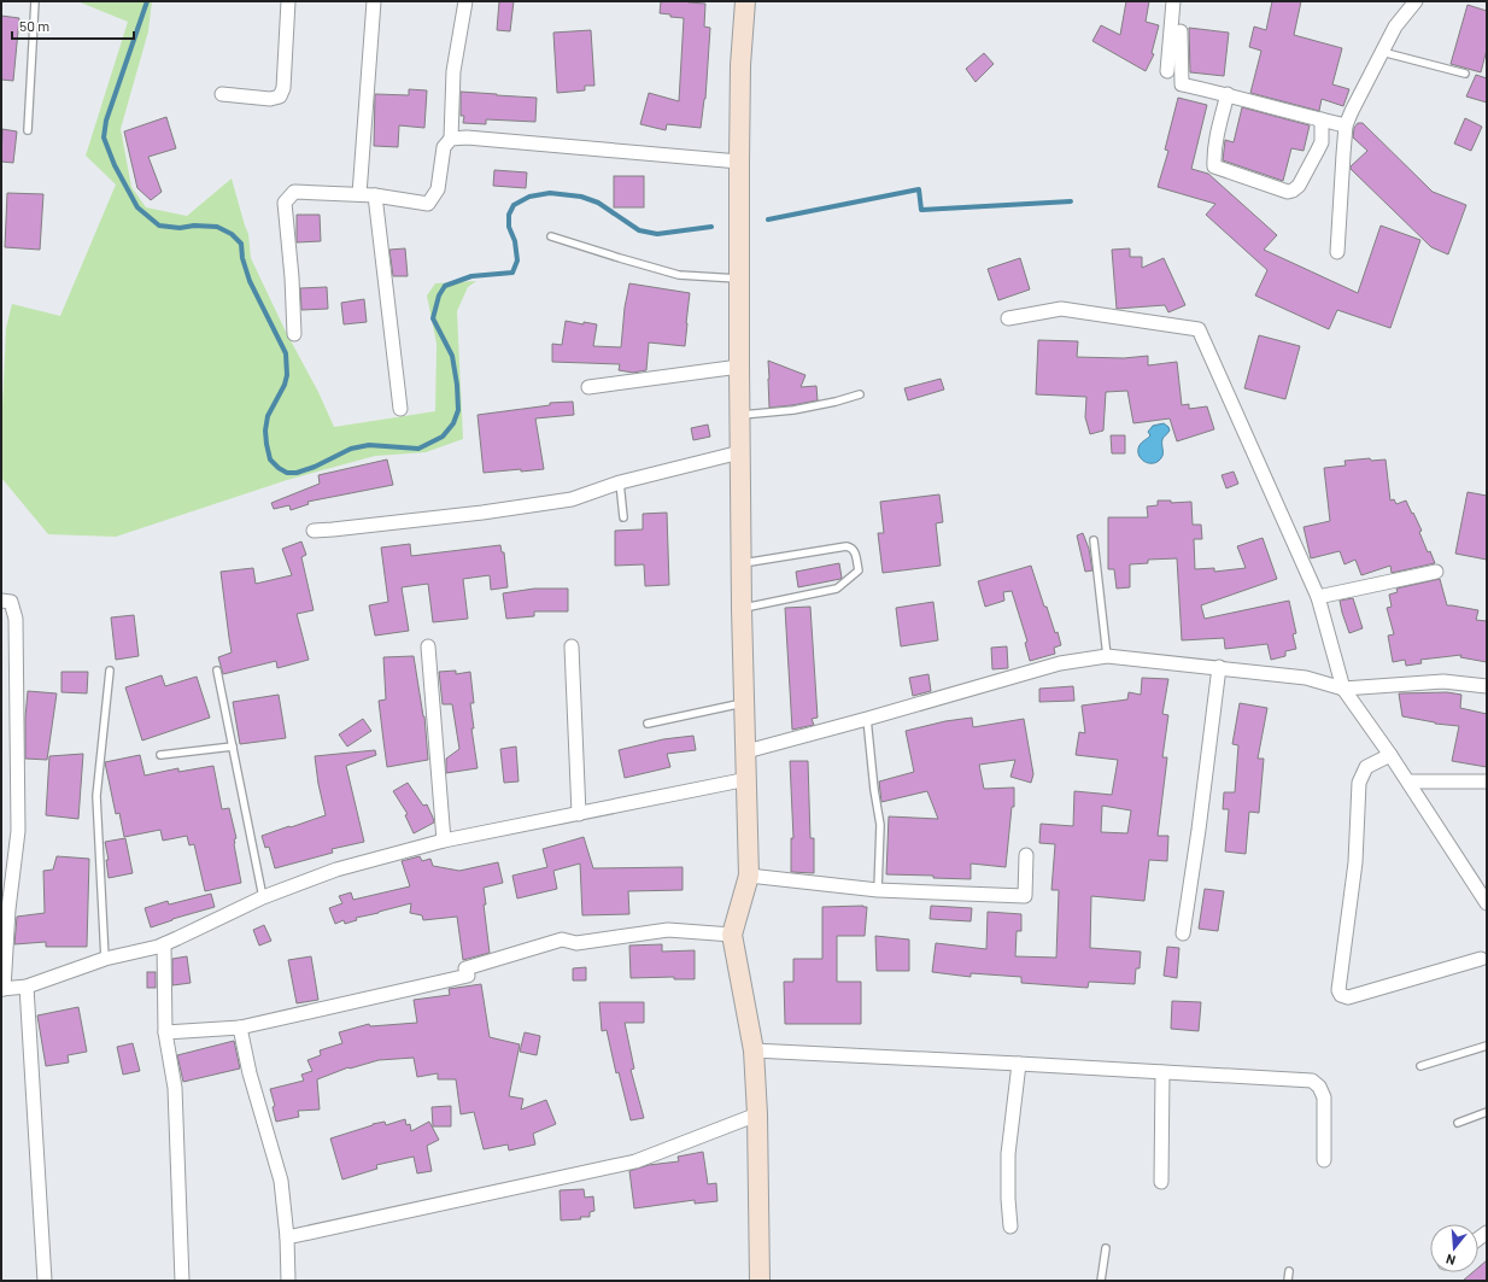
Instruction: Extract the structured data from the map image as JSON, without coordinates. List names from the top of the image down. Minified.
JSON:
{"scale_bar":"50 m","north":"bottom"}
